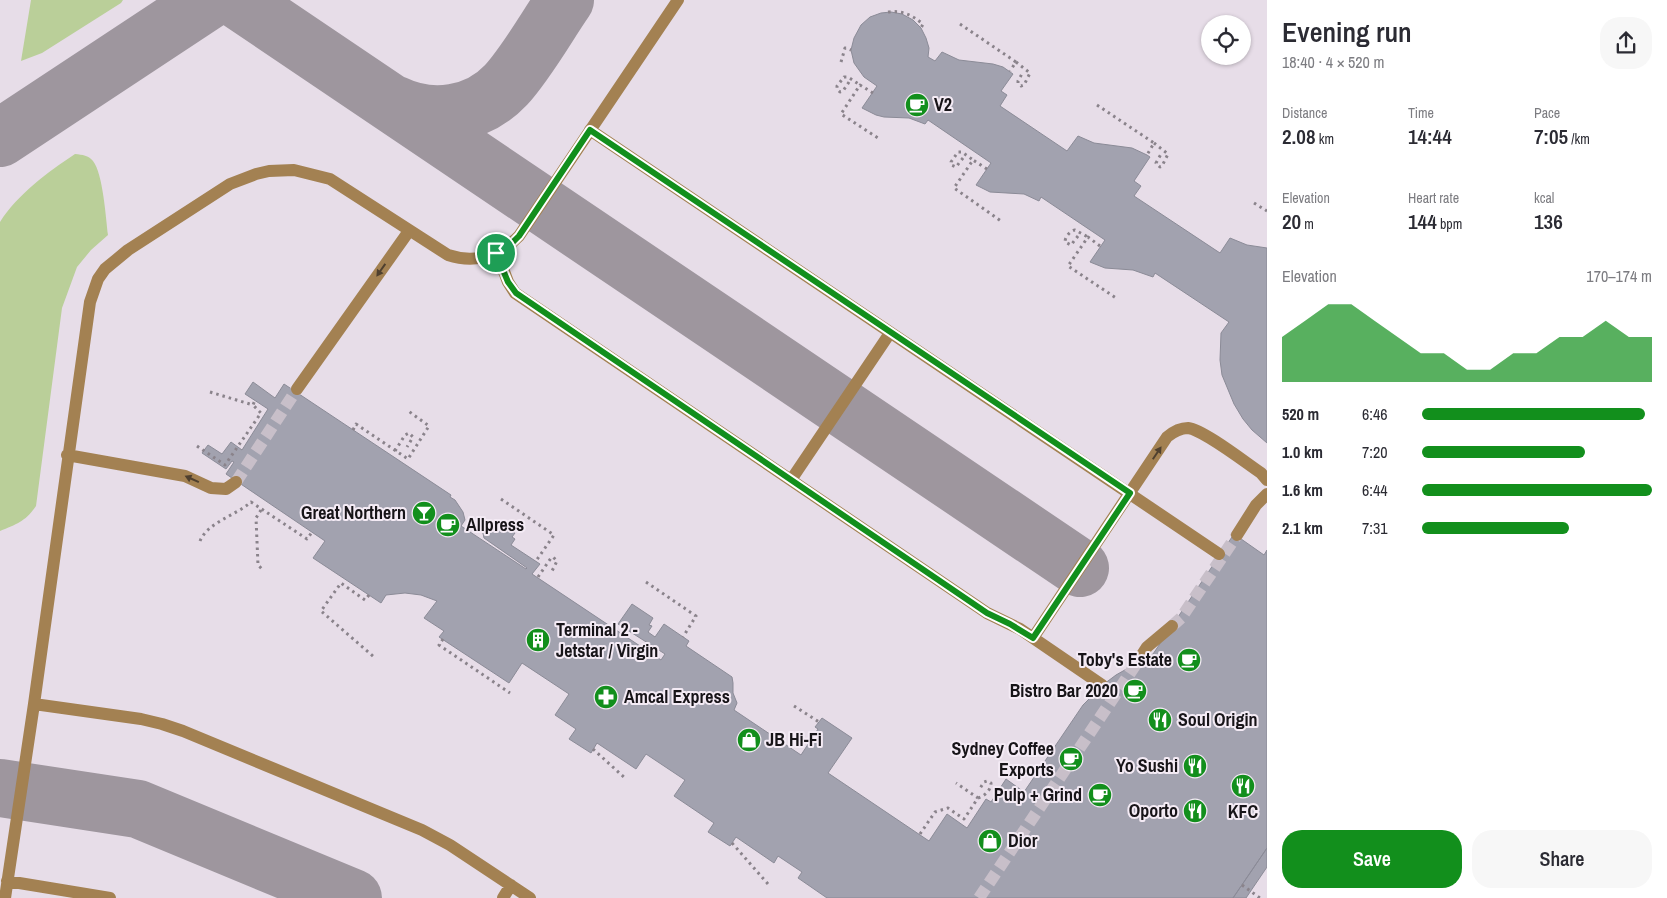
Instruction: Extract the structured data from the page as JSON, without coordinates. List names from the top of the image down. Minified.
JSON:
{"places":{"cafe":["V2","Allpress","Toby's Estate","Bistro Bar 2020","Sydney Coffee Exports","Pulp + Grind"],"bar":["Great Northern"],"building":["Terminal 2 - Jetstar / Virgin"],"pharmacy":["Amcal Express"],"restaurant":["Soul Origin","Yo Sushi","KFC","Oporto"],"shop":["JB Hi-Fi","Dior"]},"page":{"heading":["Evening run","18:40 · 4 × 520 m"],"stats":[["Distance","2.08 km"],["Time","14:44"],["Pace","7:05 /km"],["Elevation","20 m"],["Heart rate","144 bpm"],["kcal","136"]],"chart":["Elevation","170–174 m"],"list":[{"name":"520 m","note":"6:46"},{"name":"1.0 km","note":"7:20"},{"name":"1.6 km","note":"6:44"},{"name":"2.1 km","note":"7:31"}],"buttons":["Save","Share"]}}
